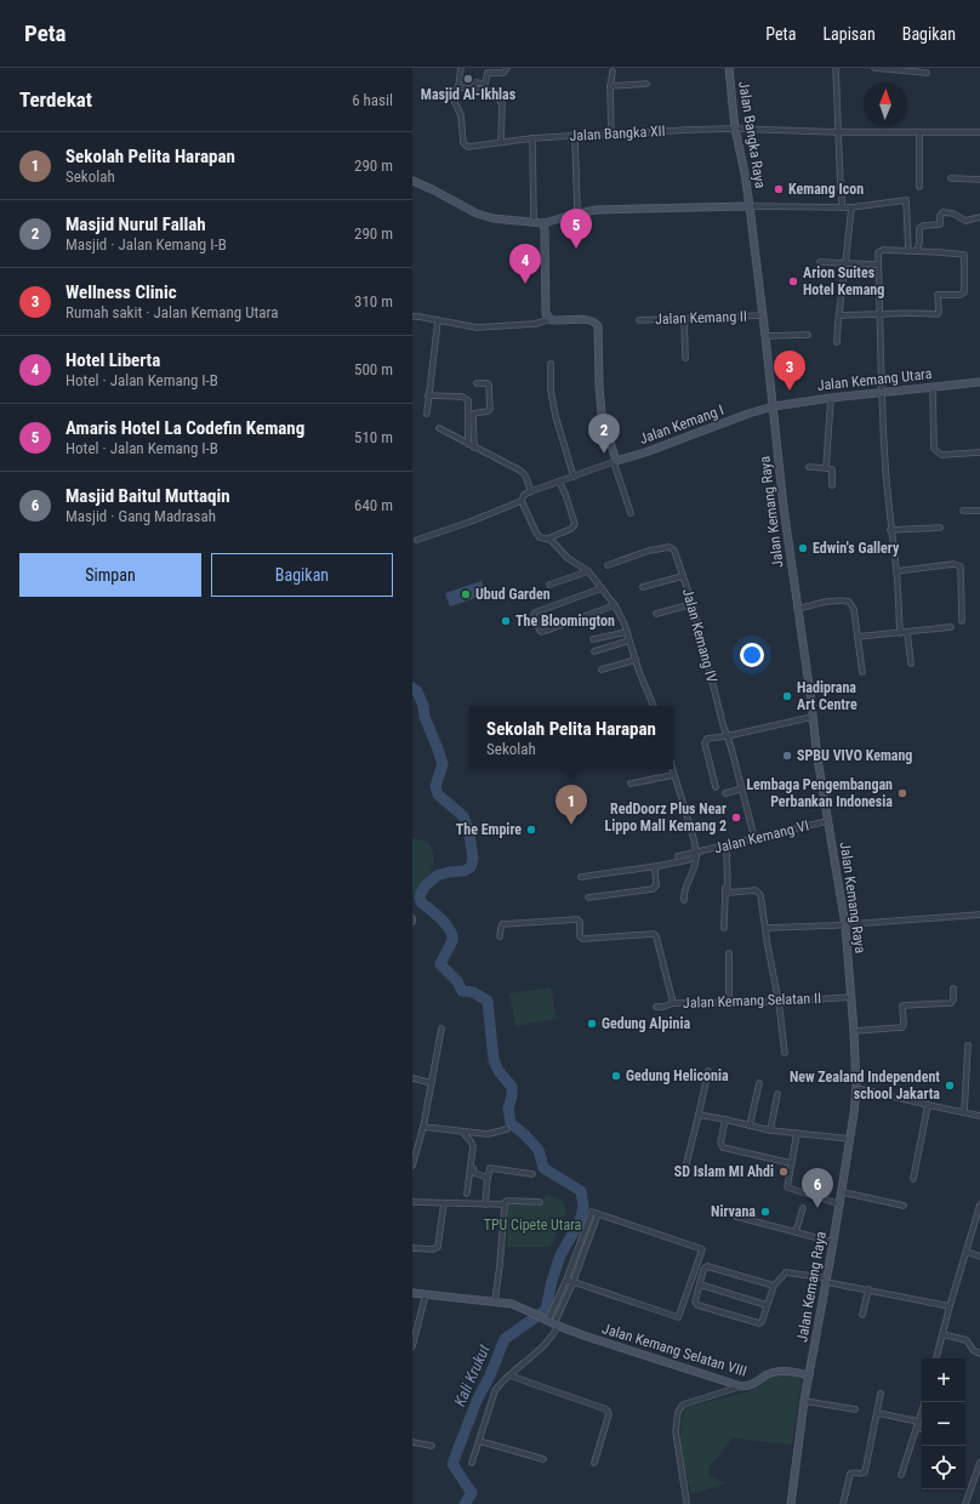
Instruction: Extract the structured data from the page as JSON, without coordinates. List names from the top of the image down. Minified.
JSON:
{"streets":{"street":["Jalan Bangka XII","Jalan Bangka Raya","Jalan Kemang II","Jalan Kemang Utara","Jalan Kemang I","Jalan Kemang Raya","Jalan Kemang IV","Jalan Kemang VI","Jalan Kemang Selatan II","Jalan Kemang Selatan VIII"]},"crossings":[["Jalan Bangka XII","Jalan Bangka Raya"],["Jalan Bangka Raya","Jalan Kemang Raya"],["Jalan Kemang II","Jalan Kemang Raya"],["Jalan Kemang Utara","Jalan Kemang I"],["Jalan Kemang Utara","Jalan Kemang Raya"],["Jalan Kemang I","Jalan Kemang Raya"],["Jalan Kemang Raya","Jalan Kemang VI"],["Jalan Kemang Raya","Jalan Kemang Selatan II"],["Jalan Kemang Raya","Jalan Kemang Selatan VIII"],["Jalan Kemang IV","Jalan Kemang VI"]],"water":["Kali Krukut"],"parks":["TPU Cipete Utara"],"places":["Masjid Al-Ikhlas","Kemang Icon","Arion Suites Hotel Kemang","Edwin's Gallery","Ubud Garden","The Bloomington","Hadiprana Art Centre","SPBU VIVO Kemang","Lembaga Pengembangan Perbankan Indonesia","RedDoorz Plus Near Lippo Mall Kemang 2","The Empire","Gedung Alpinia","Gedung Heliconia","New Zealand Independent school Jakarta","SD Islam MI Ahdi","Nirvana"],"north":"top","page":{"header":"Peta","nav":["Peta","Lapisan","Bagikan"],"heading":["Terdekat","6 hasil"],"list":[{"mark":"1","name":"Sekolah Pelita Harapan","note":"Sekolah","value":"290 m"},{"mark":"2","name":"Masjid Nurul Fallah","note":"Masjid · Jalan Kemang I-B","value":"290 m"},{"mark":"3","name":"Wellness Clinic","note":"Rumah sakit · Jalan Kemang Utara","value":"310 m"},{"mark":"4","name":"Hotel Liberta","note":"Hotel · Jalan Kemang I-B","value":"500 m"},{"mark":"5","name":"Amaris Hotel La Codefin Kemang","note":"Hotel · Jalan Kemang I-B","value":"510 m"},{"mark":"6","name":"Masjid Baitul Muttaqin","note":"Masjid · Gang Madrasah","value":"640 m"}],"pins":["5","4","3","2","1","6"],"buttons":["Simpan","Bagikan"],"popup":["Sekolah Pelita Harapan","Sekolah"],"map_buttons":["+","−"]}}
